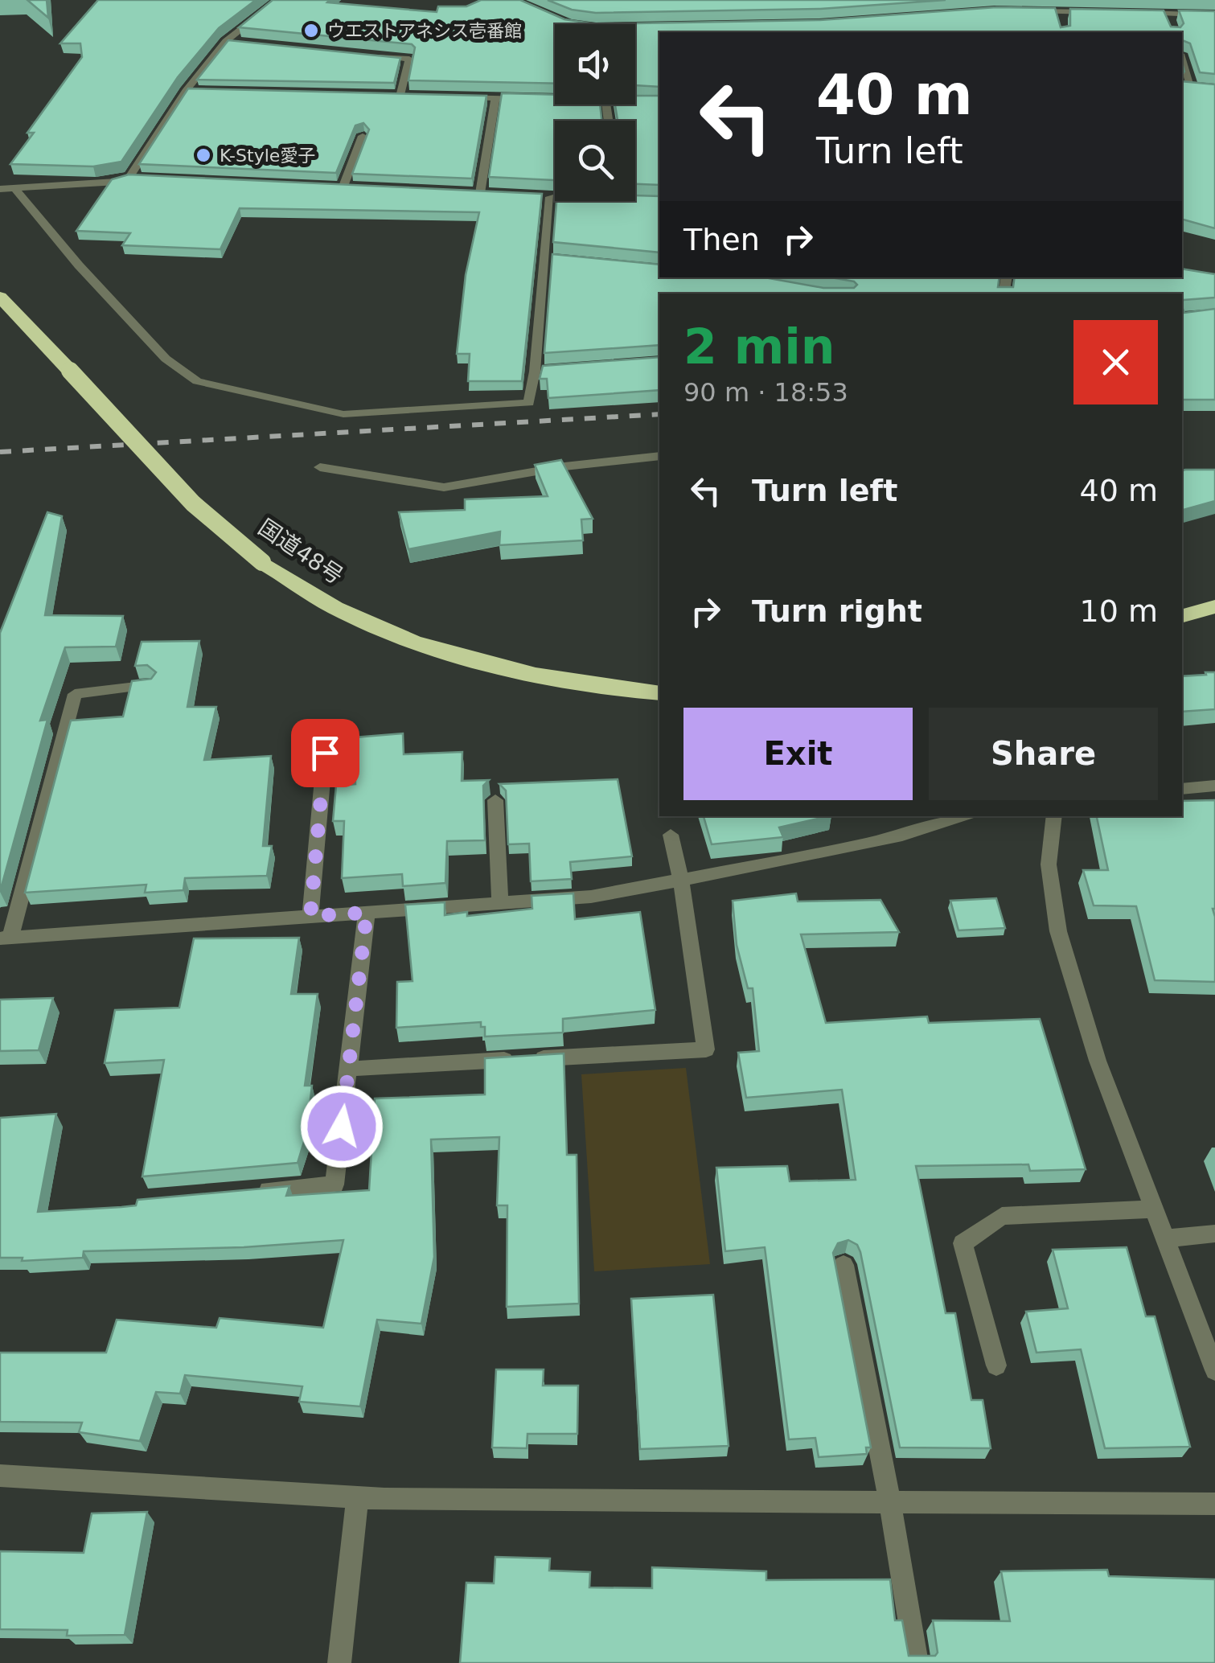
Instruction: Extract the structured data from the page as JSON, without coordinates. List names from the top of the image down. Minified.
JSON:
{"streets":{"highway":["国道48号"]},"places":["ウエストアネシス壱番館","K-Style愛子"],"page":{"turn":["40 m","Turn left"],"then":"Then","heading":["2 min","90 m · 18:53"],"list":[{"name":"Turn left","value":"40 m"},{"name":"Turn right","value":"10 m"}],"buttons":["Exit","Share"]}}
